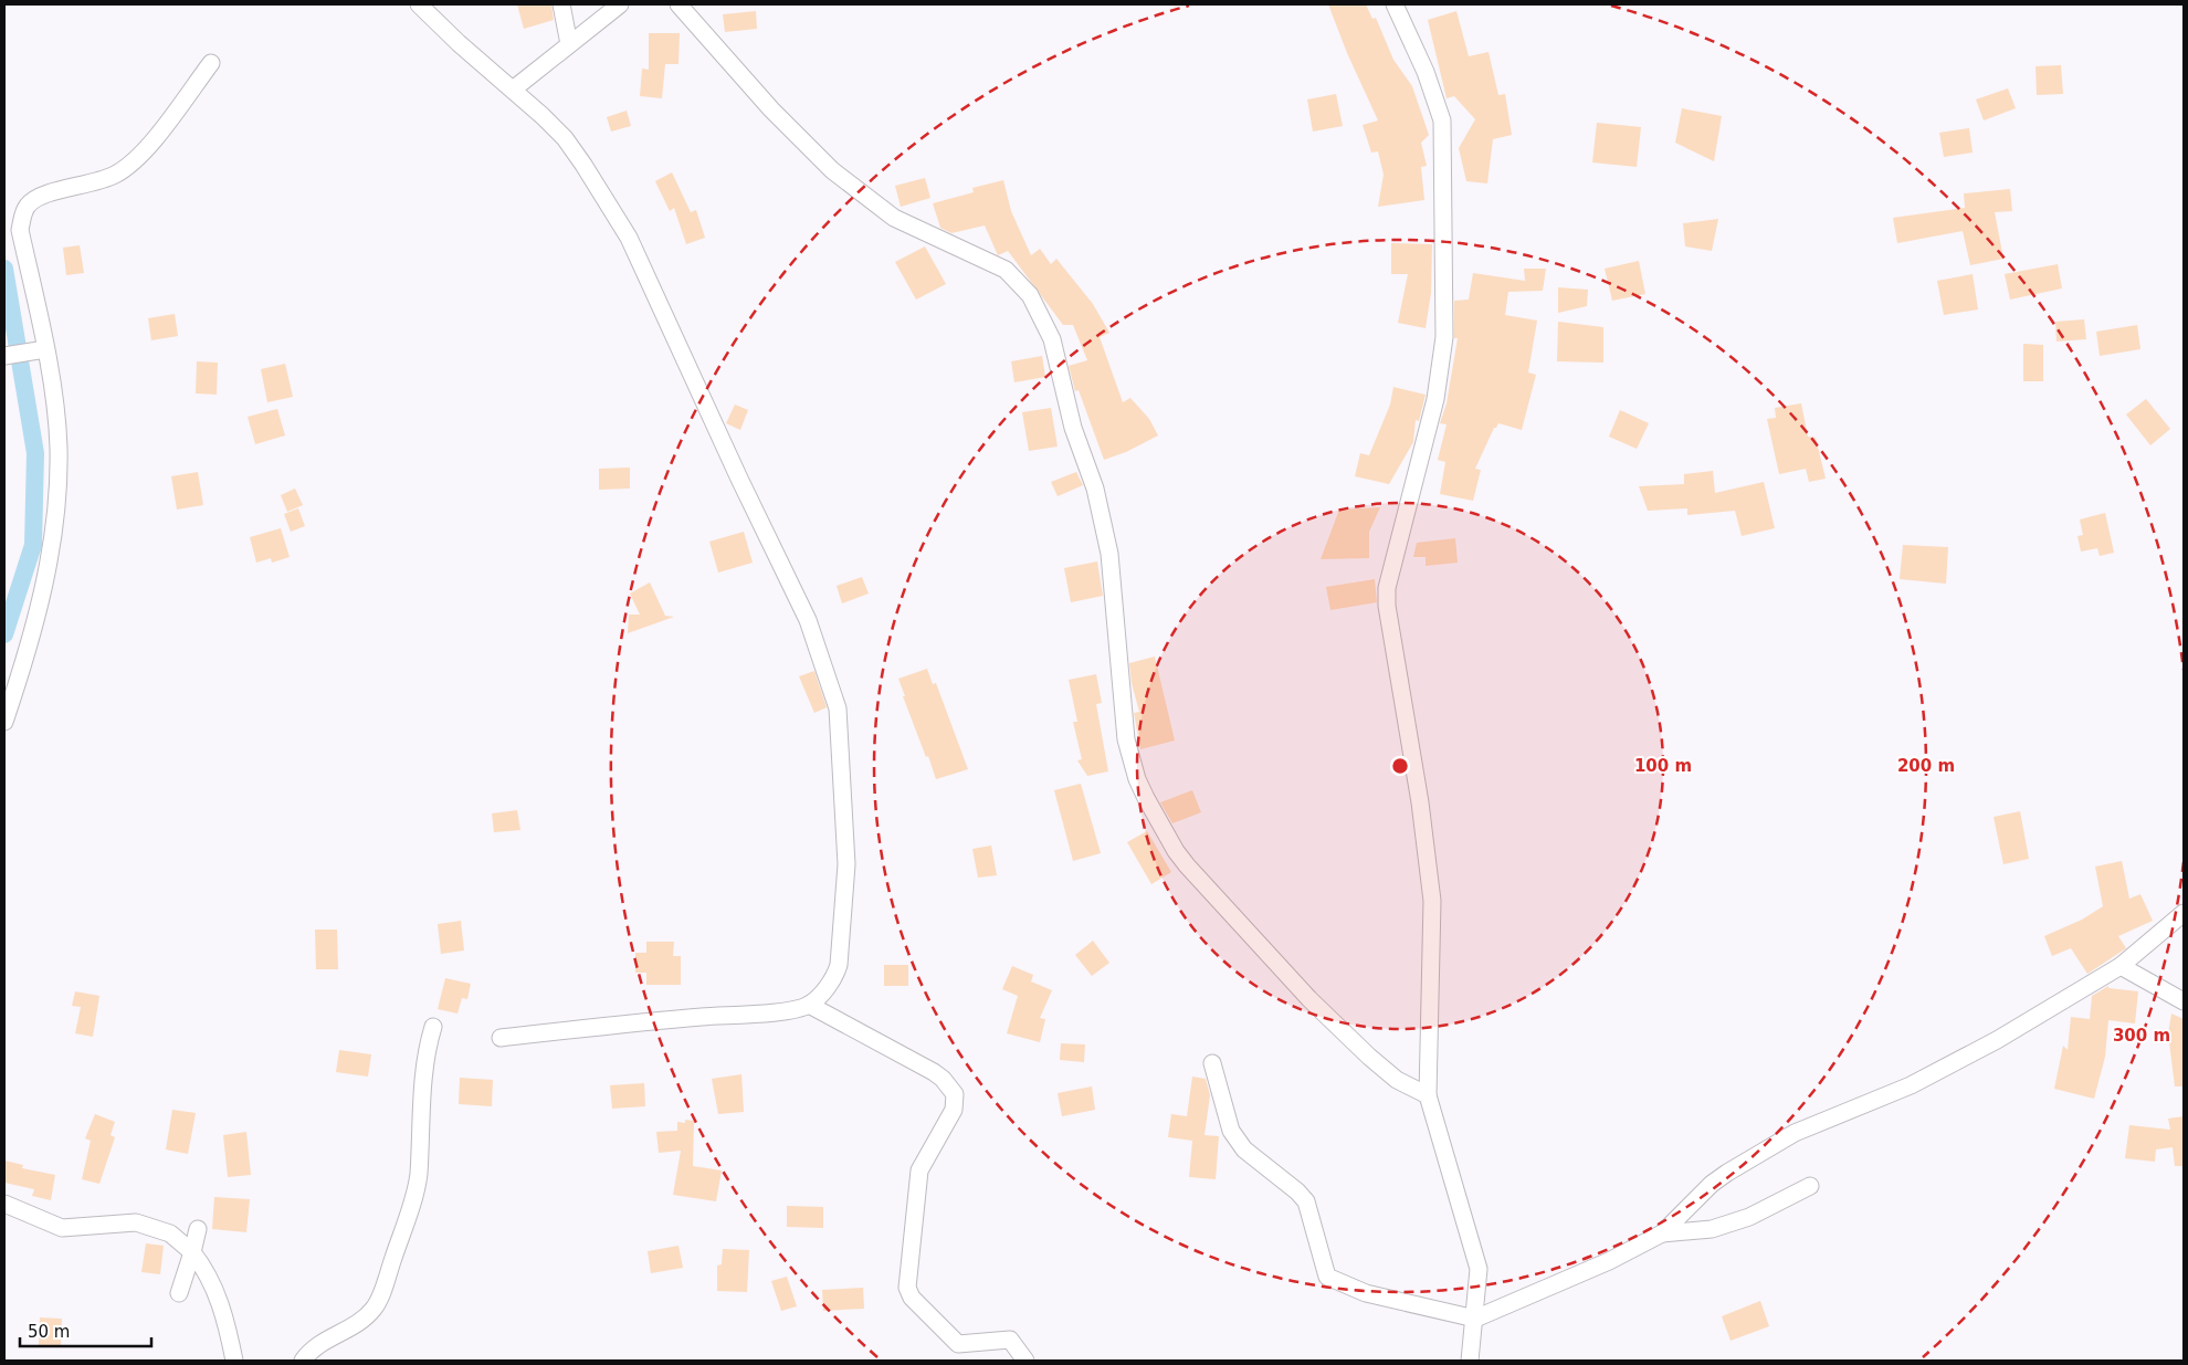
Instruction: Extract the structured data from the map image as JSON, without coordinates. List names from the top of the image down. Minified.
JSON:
{"scale_bar":"50 m","rings":["100 m","200 m","300 m"]}
